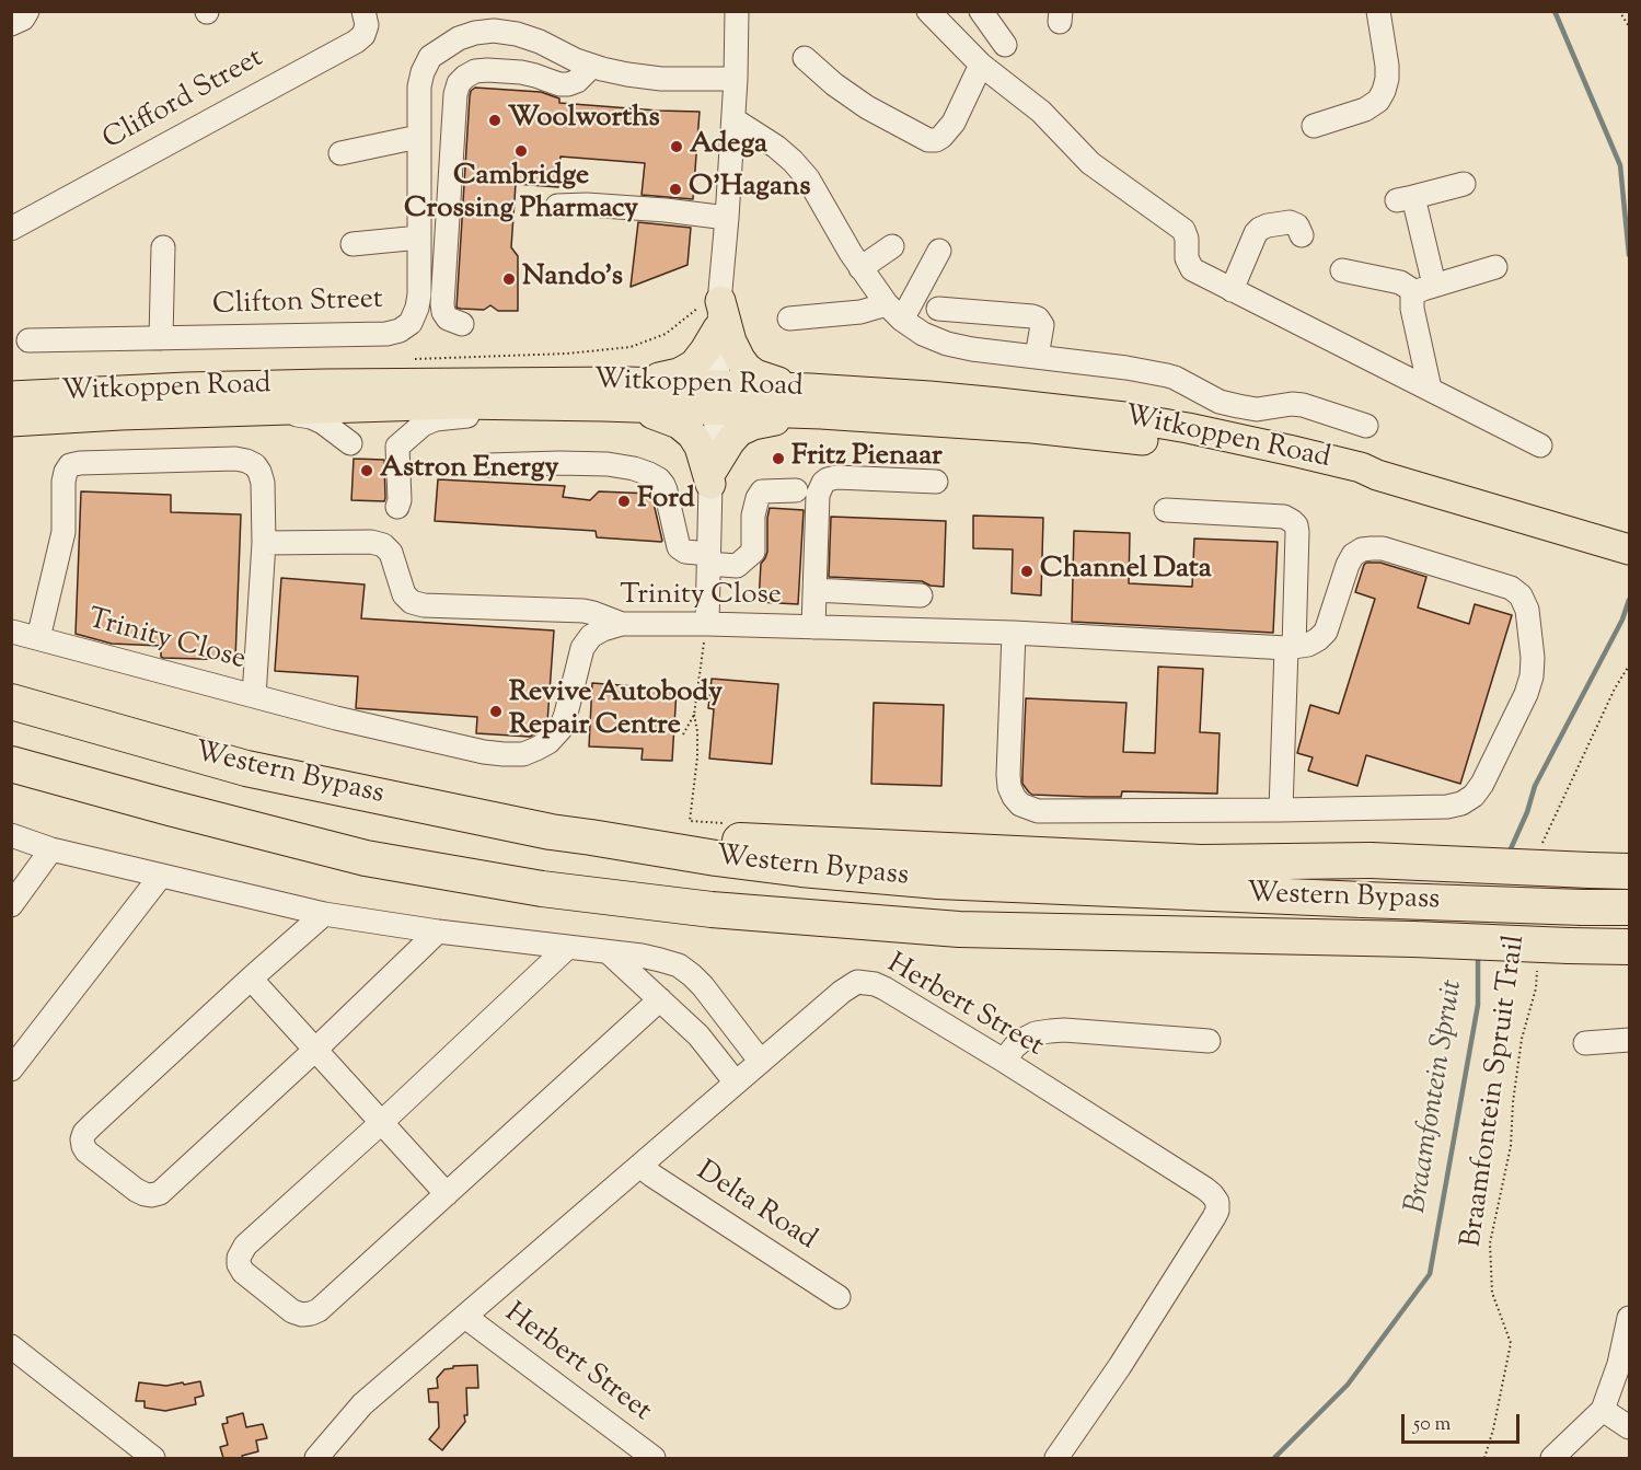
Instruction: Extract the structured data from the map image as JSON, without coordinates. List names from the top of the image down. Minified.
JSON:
{"streets":{"highway":["Western Bypass"],"main road":["Witkoppen Road"],"street":["Clifford Street","Clifton Street","Trinity Close","Herbert Street","Delta Road"],"path":["Braamfontein Spruit Trail"]},"crossings":[["Western Bypass","Braamfontein Spruit Trail"],["Herbert Street","Delta Road"]],"water":["Braamfontein Spruit"],"places":["Woolworths","Adega","Cambridge Crossing Pharmacy","O'Hagans","Nando's","Fritz Pienaar","Astron Energy","Ford","Channel Data","Revive Autobody Repair Centre"],"scale_bar":"50 m"}
